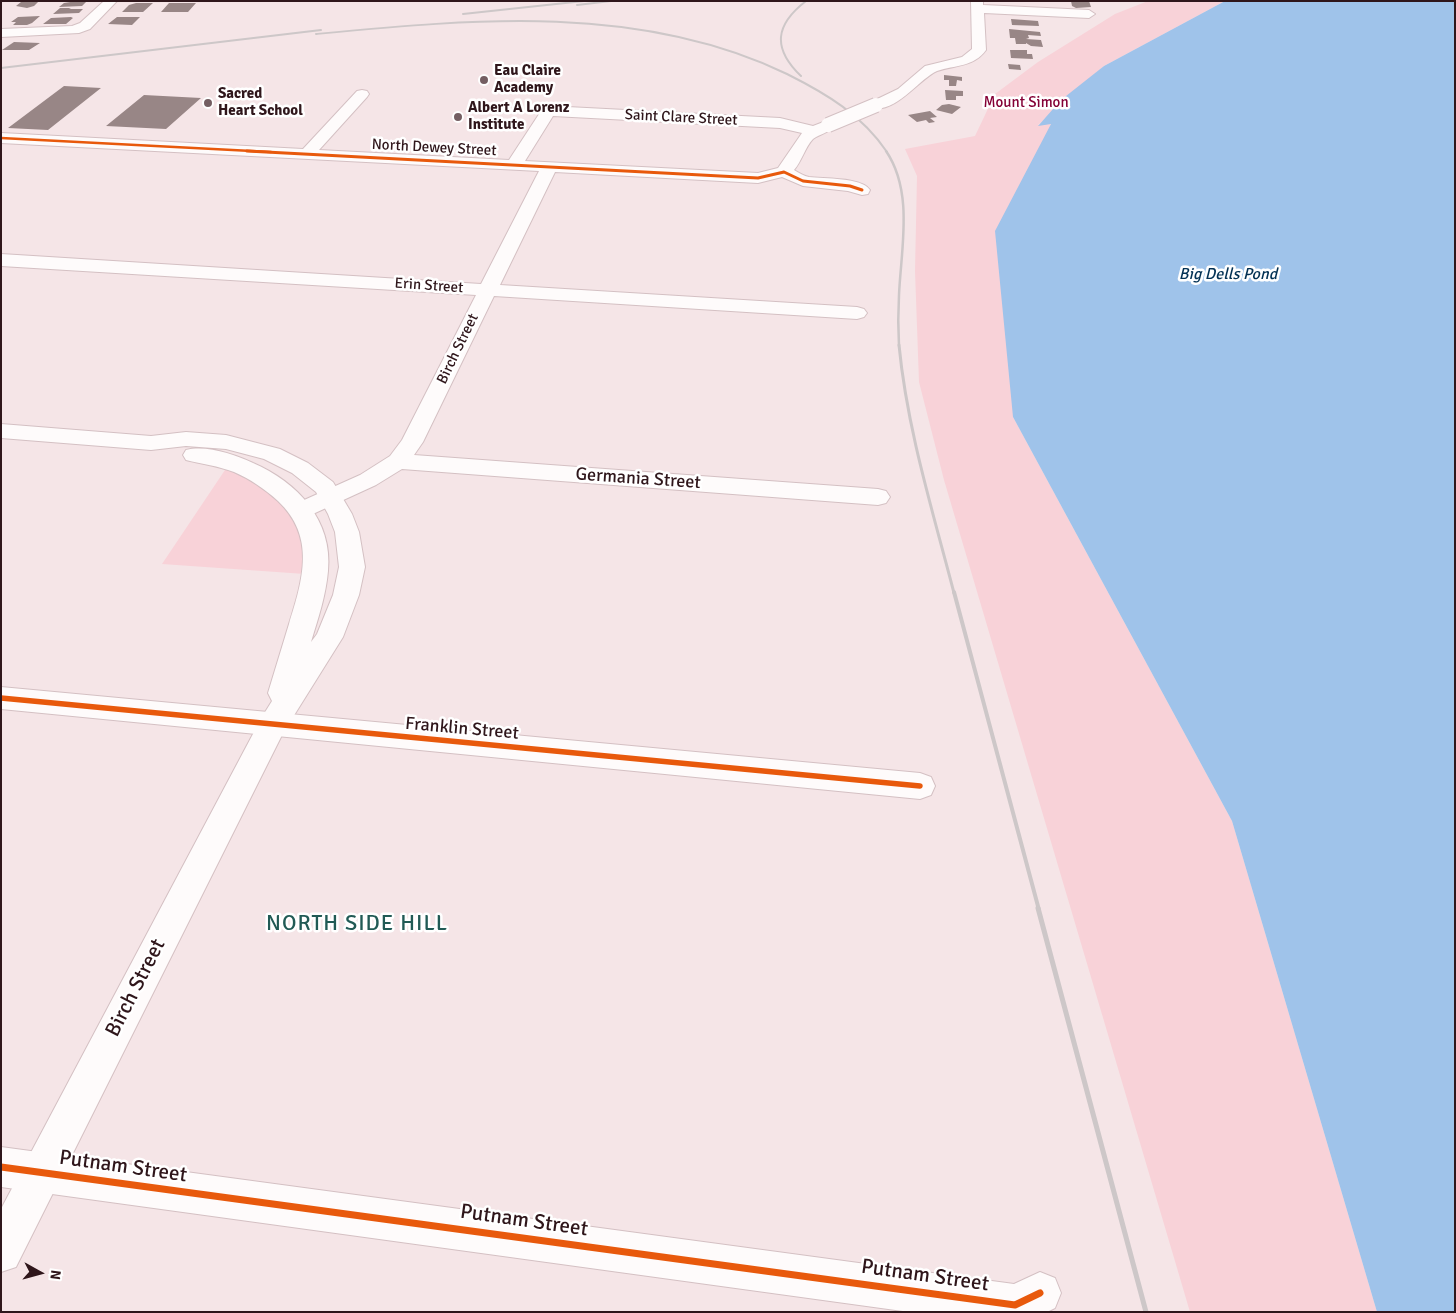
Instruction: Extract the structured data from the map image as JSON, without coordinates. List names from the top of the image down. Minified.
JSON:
{"streets":{"street":["Saint Clare Street","North Dewey Street","Erin Street","Birch Street","Germania Street","Franklin Street","Putnam Street"]},"crossings":[["Saint Clare Street","North Dewey Street"],["North Dewey Street","Birch Street"],["Erin Street","Birch Street"],["Birch Street","Germania Street"],["Birch Street","Franklin Street"],["Birch Street","Putnam Street"]],"districts":["NORTH SIDE HILL"],"water":["Big Dells Pond"],"parks":["Mount Simon"],"places":["Eau Claire Academy","Sacred Heart School","Albert A Lorenz Institute"],"north":"right"}
